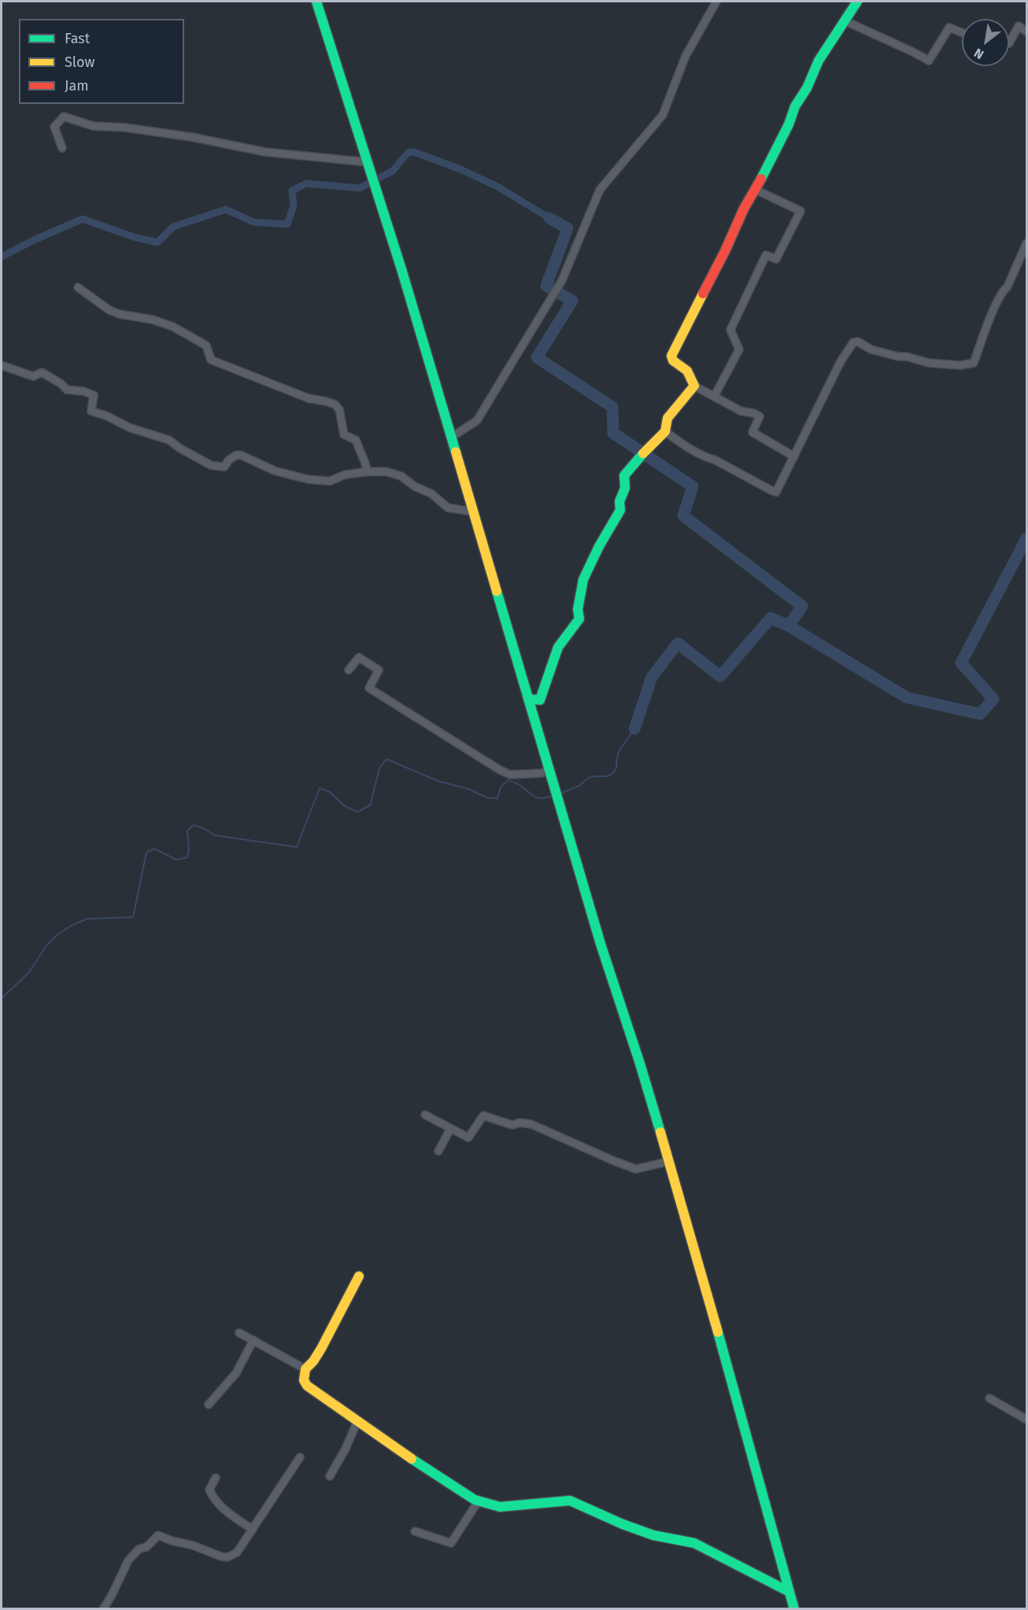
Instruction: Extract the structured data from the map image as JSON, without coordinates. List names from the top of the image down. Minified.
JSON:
{"legend":["Fast","Slow","Jam"],"north":"bottom left"}
